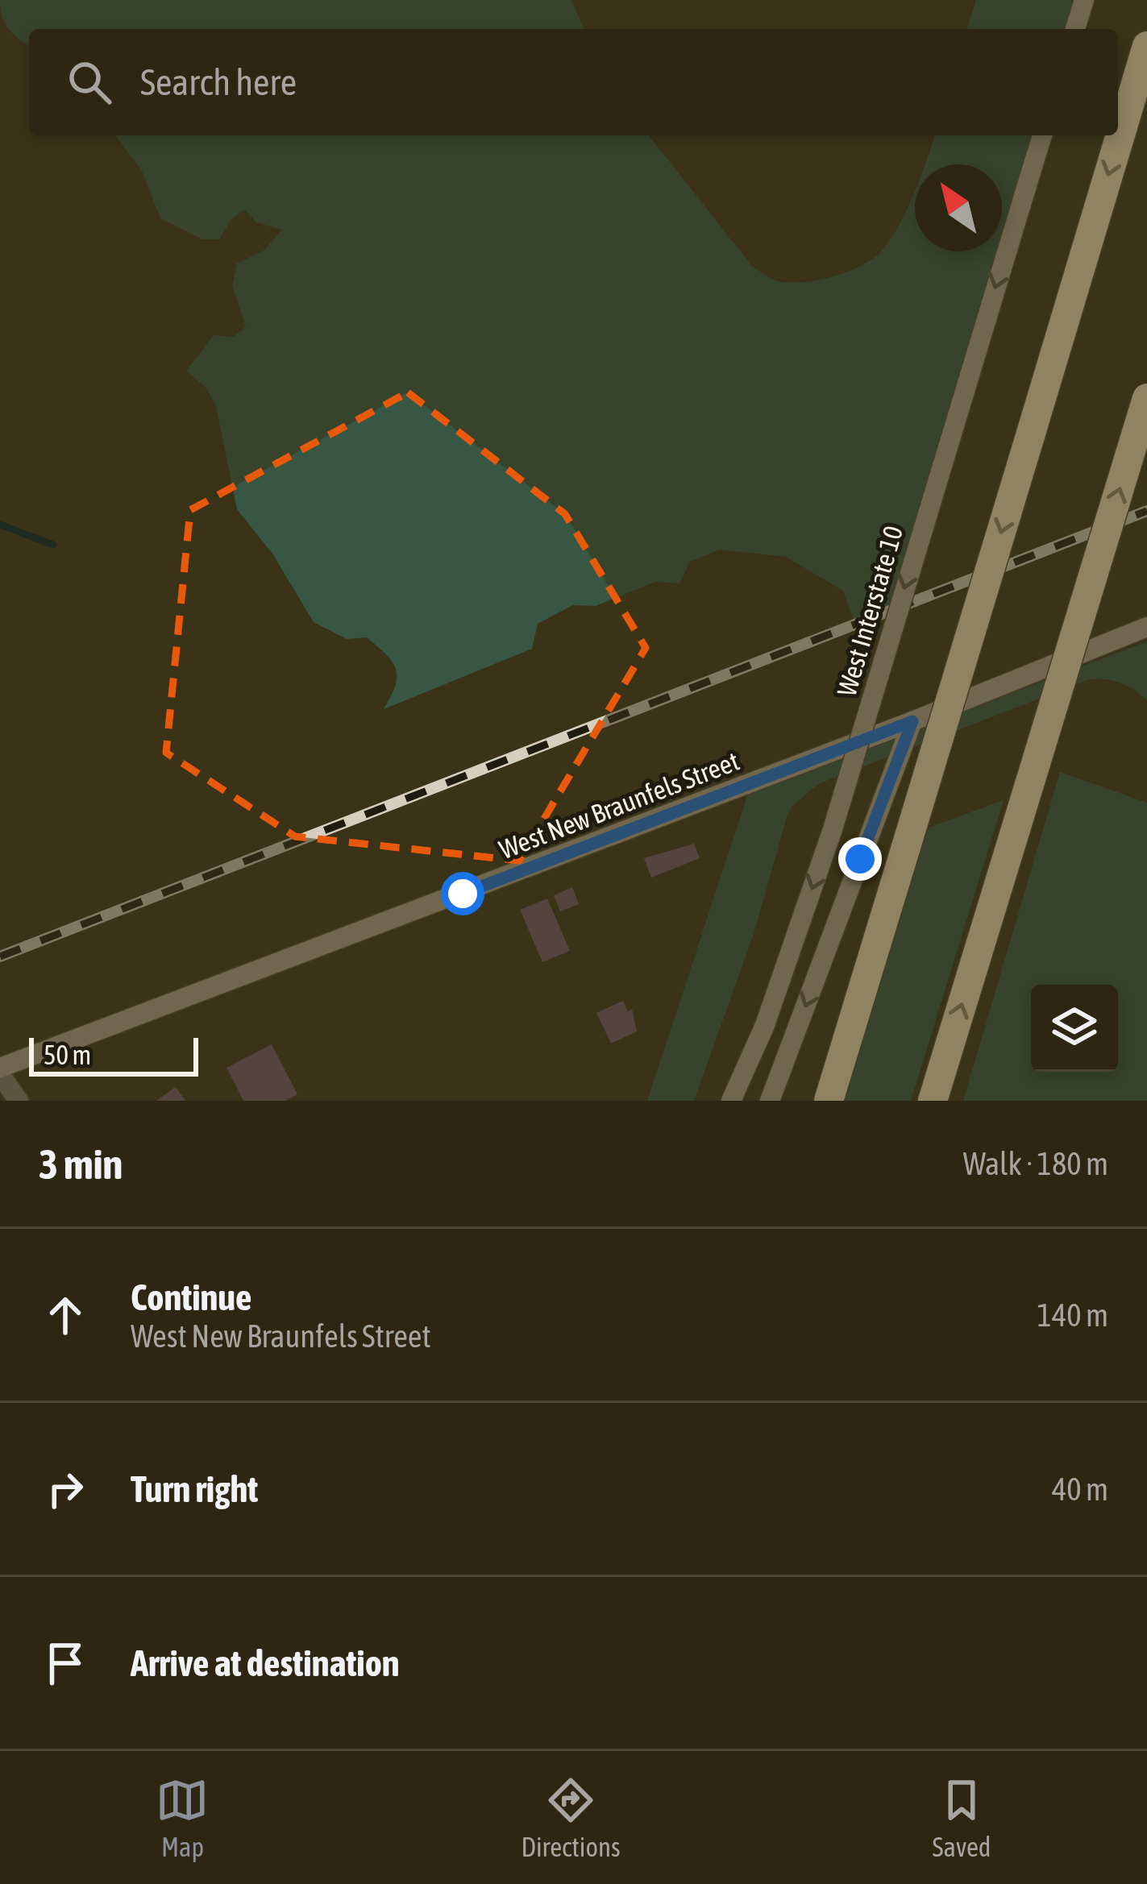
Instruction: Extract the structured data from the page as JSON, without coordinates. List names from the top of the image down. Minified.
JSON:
{"streets":{"main road":["West Interstate 10","West New Braunfels Street"]},"scale_bar":"50 m","north":"top left","page":{"search":"Search here","scale":"50 m","heading":["3 min","Walk · 180 m"],"list":[["Continue","West New Braunfels Street","140 m"],["Turn right","40 m"],"Arrive at destination"],"nav":["Map","Directions","Saved"]}}
